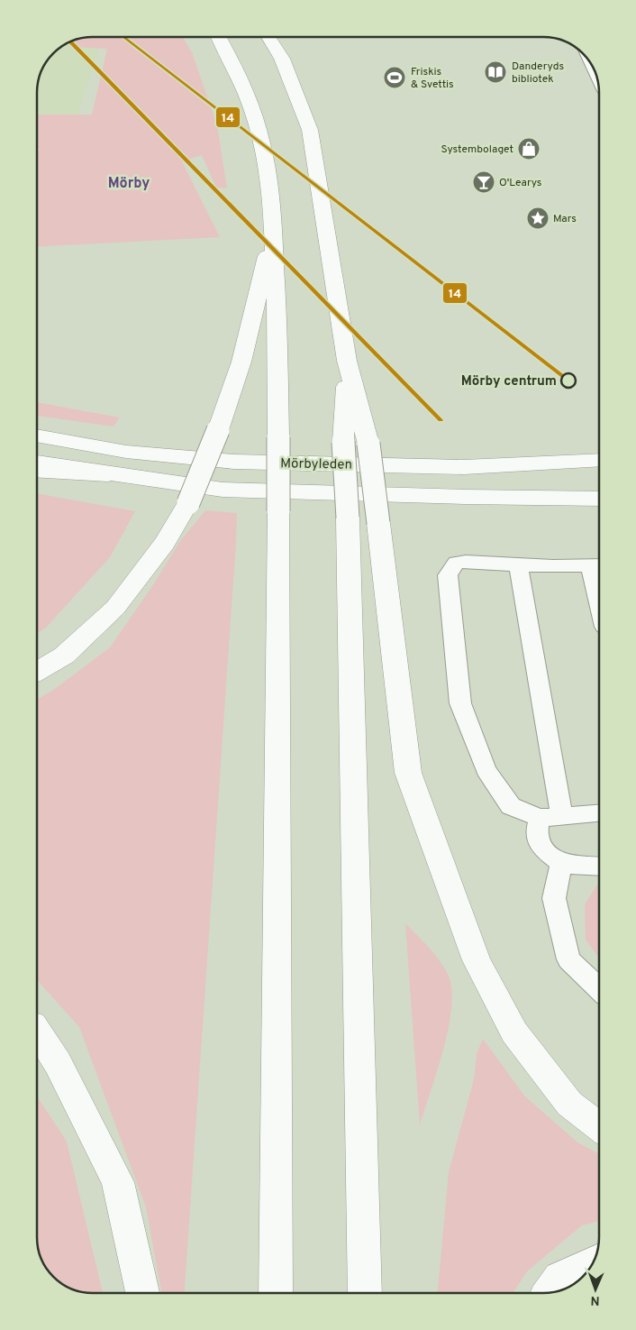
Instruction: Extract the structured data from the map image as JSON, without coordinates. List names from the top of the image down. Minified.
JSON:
{"streets":{"main road":["Mörbyleden"]},"districts":["Mörby"],"places":{"library":["Danderyds bibliotek"],"sports":["Friskis & Svettis"],"shop":["Systembolaget"],"bar":["O'Learys"],"place":["Mars"],"other":["Mörby centrum"]},"lines":["transit line 14"],"north":"bottom"}
